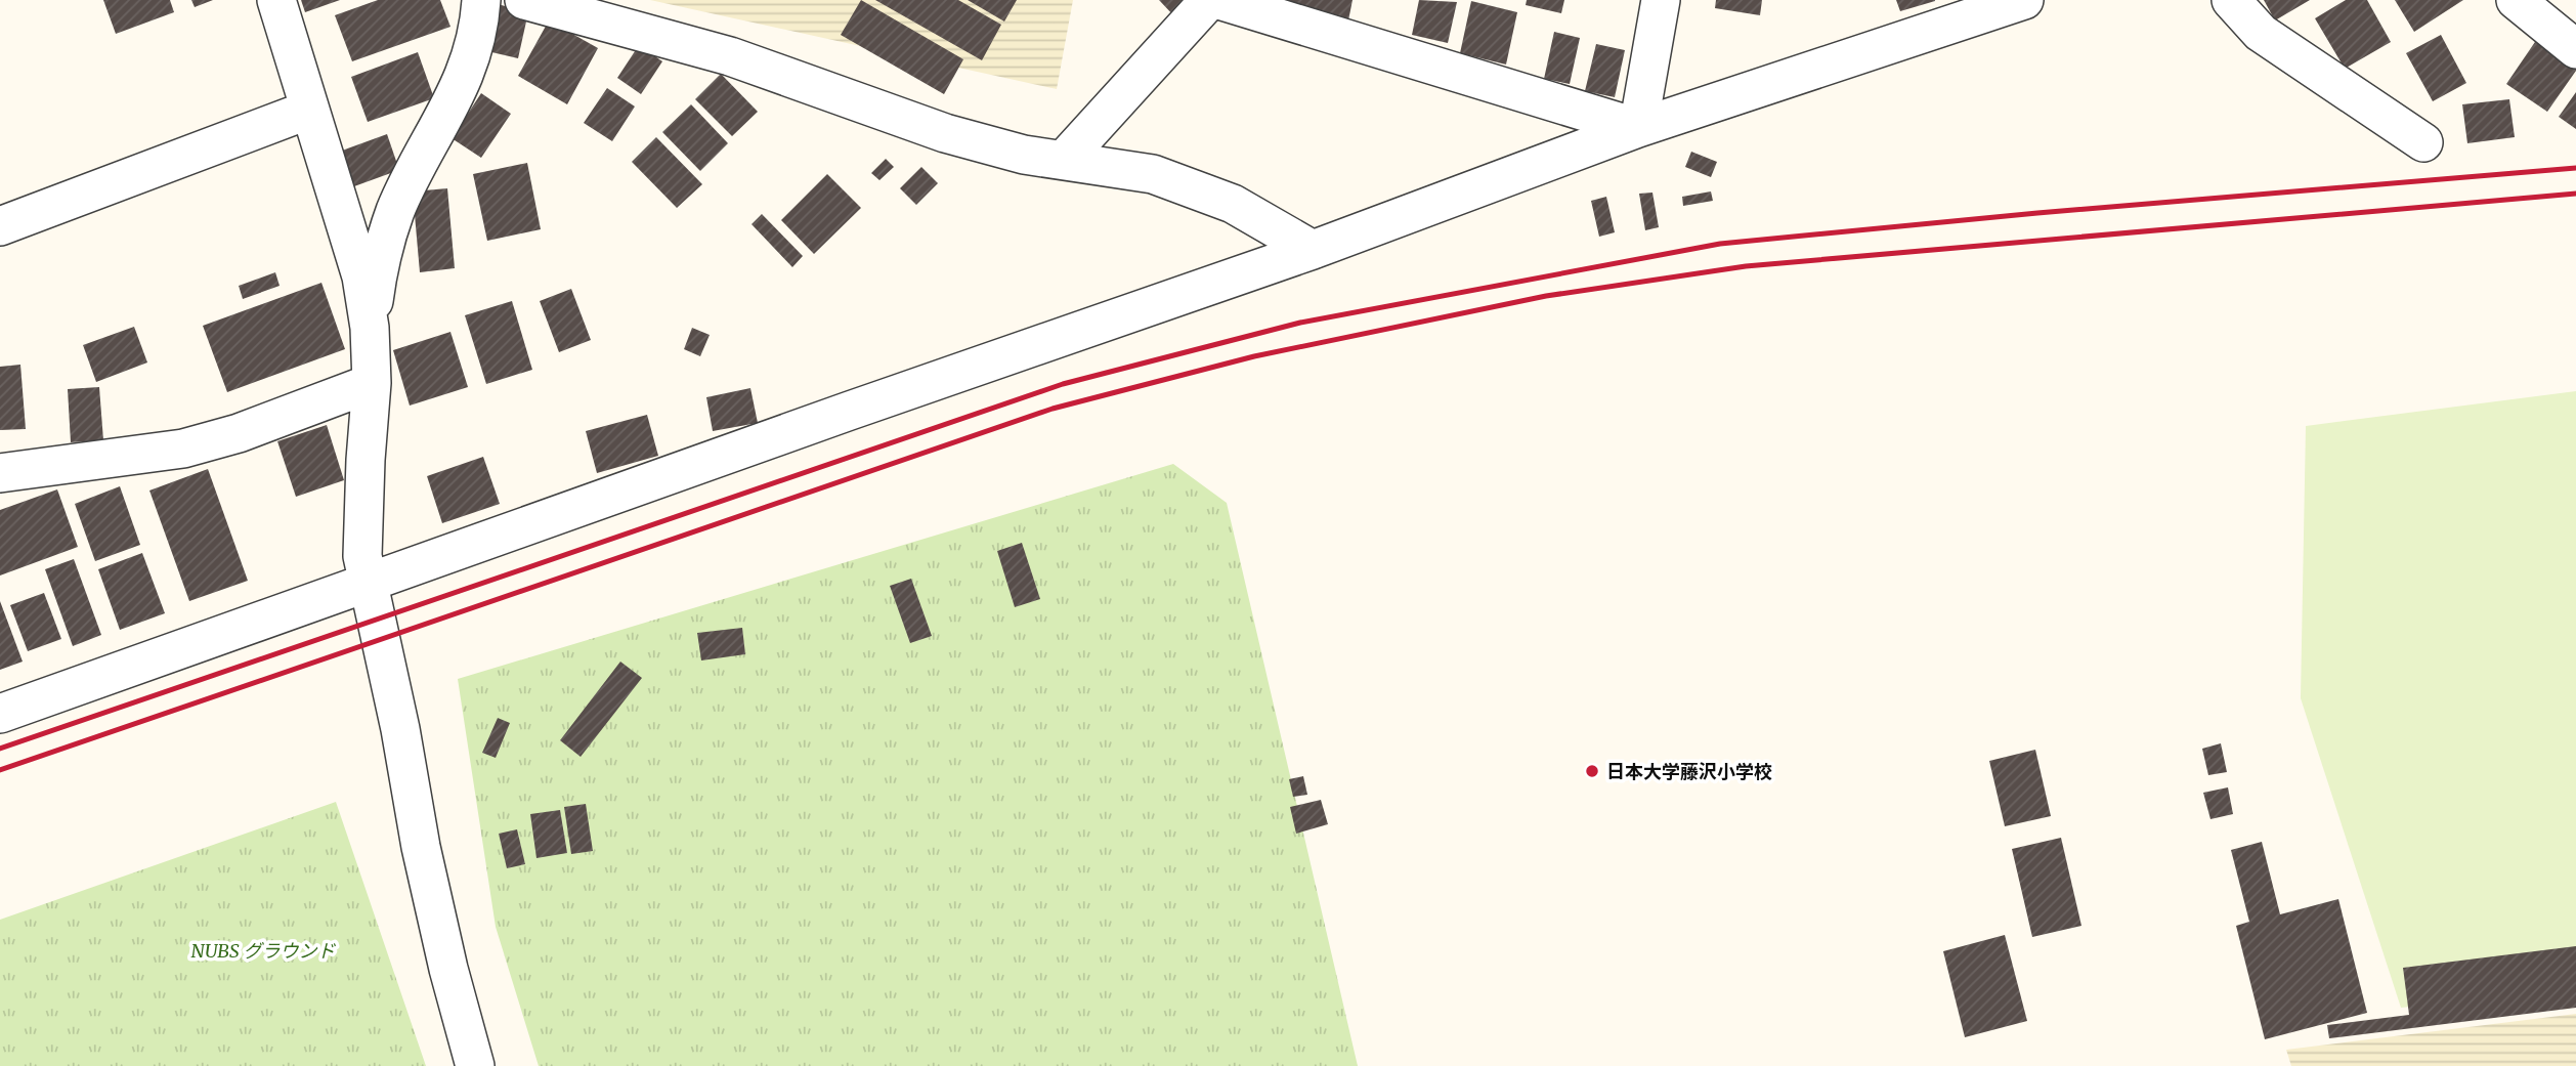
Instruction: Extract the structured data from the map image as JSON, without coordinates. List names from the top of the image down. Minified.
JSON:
{"parks":["NUBS グラウンド"],"places":["日本大学藤沢小学校"]}
